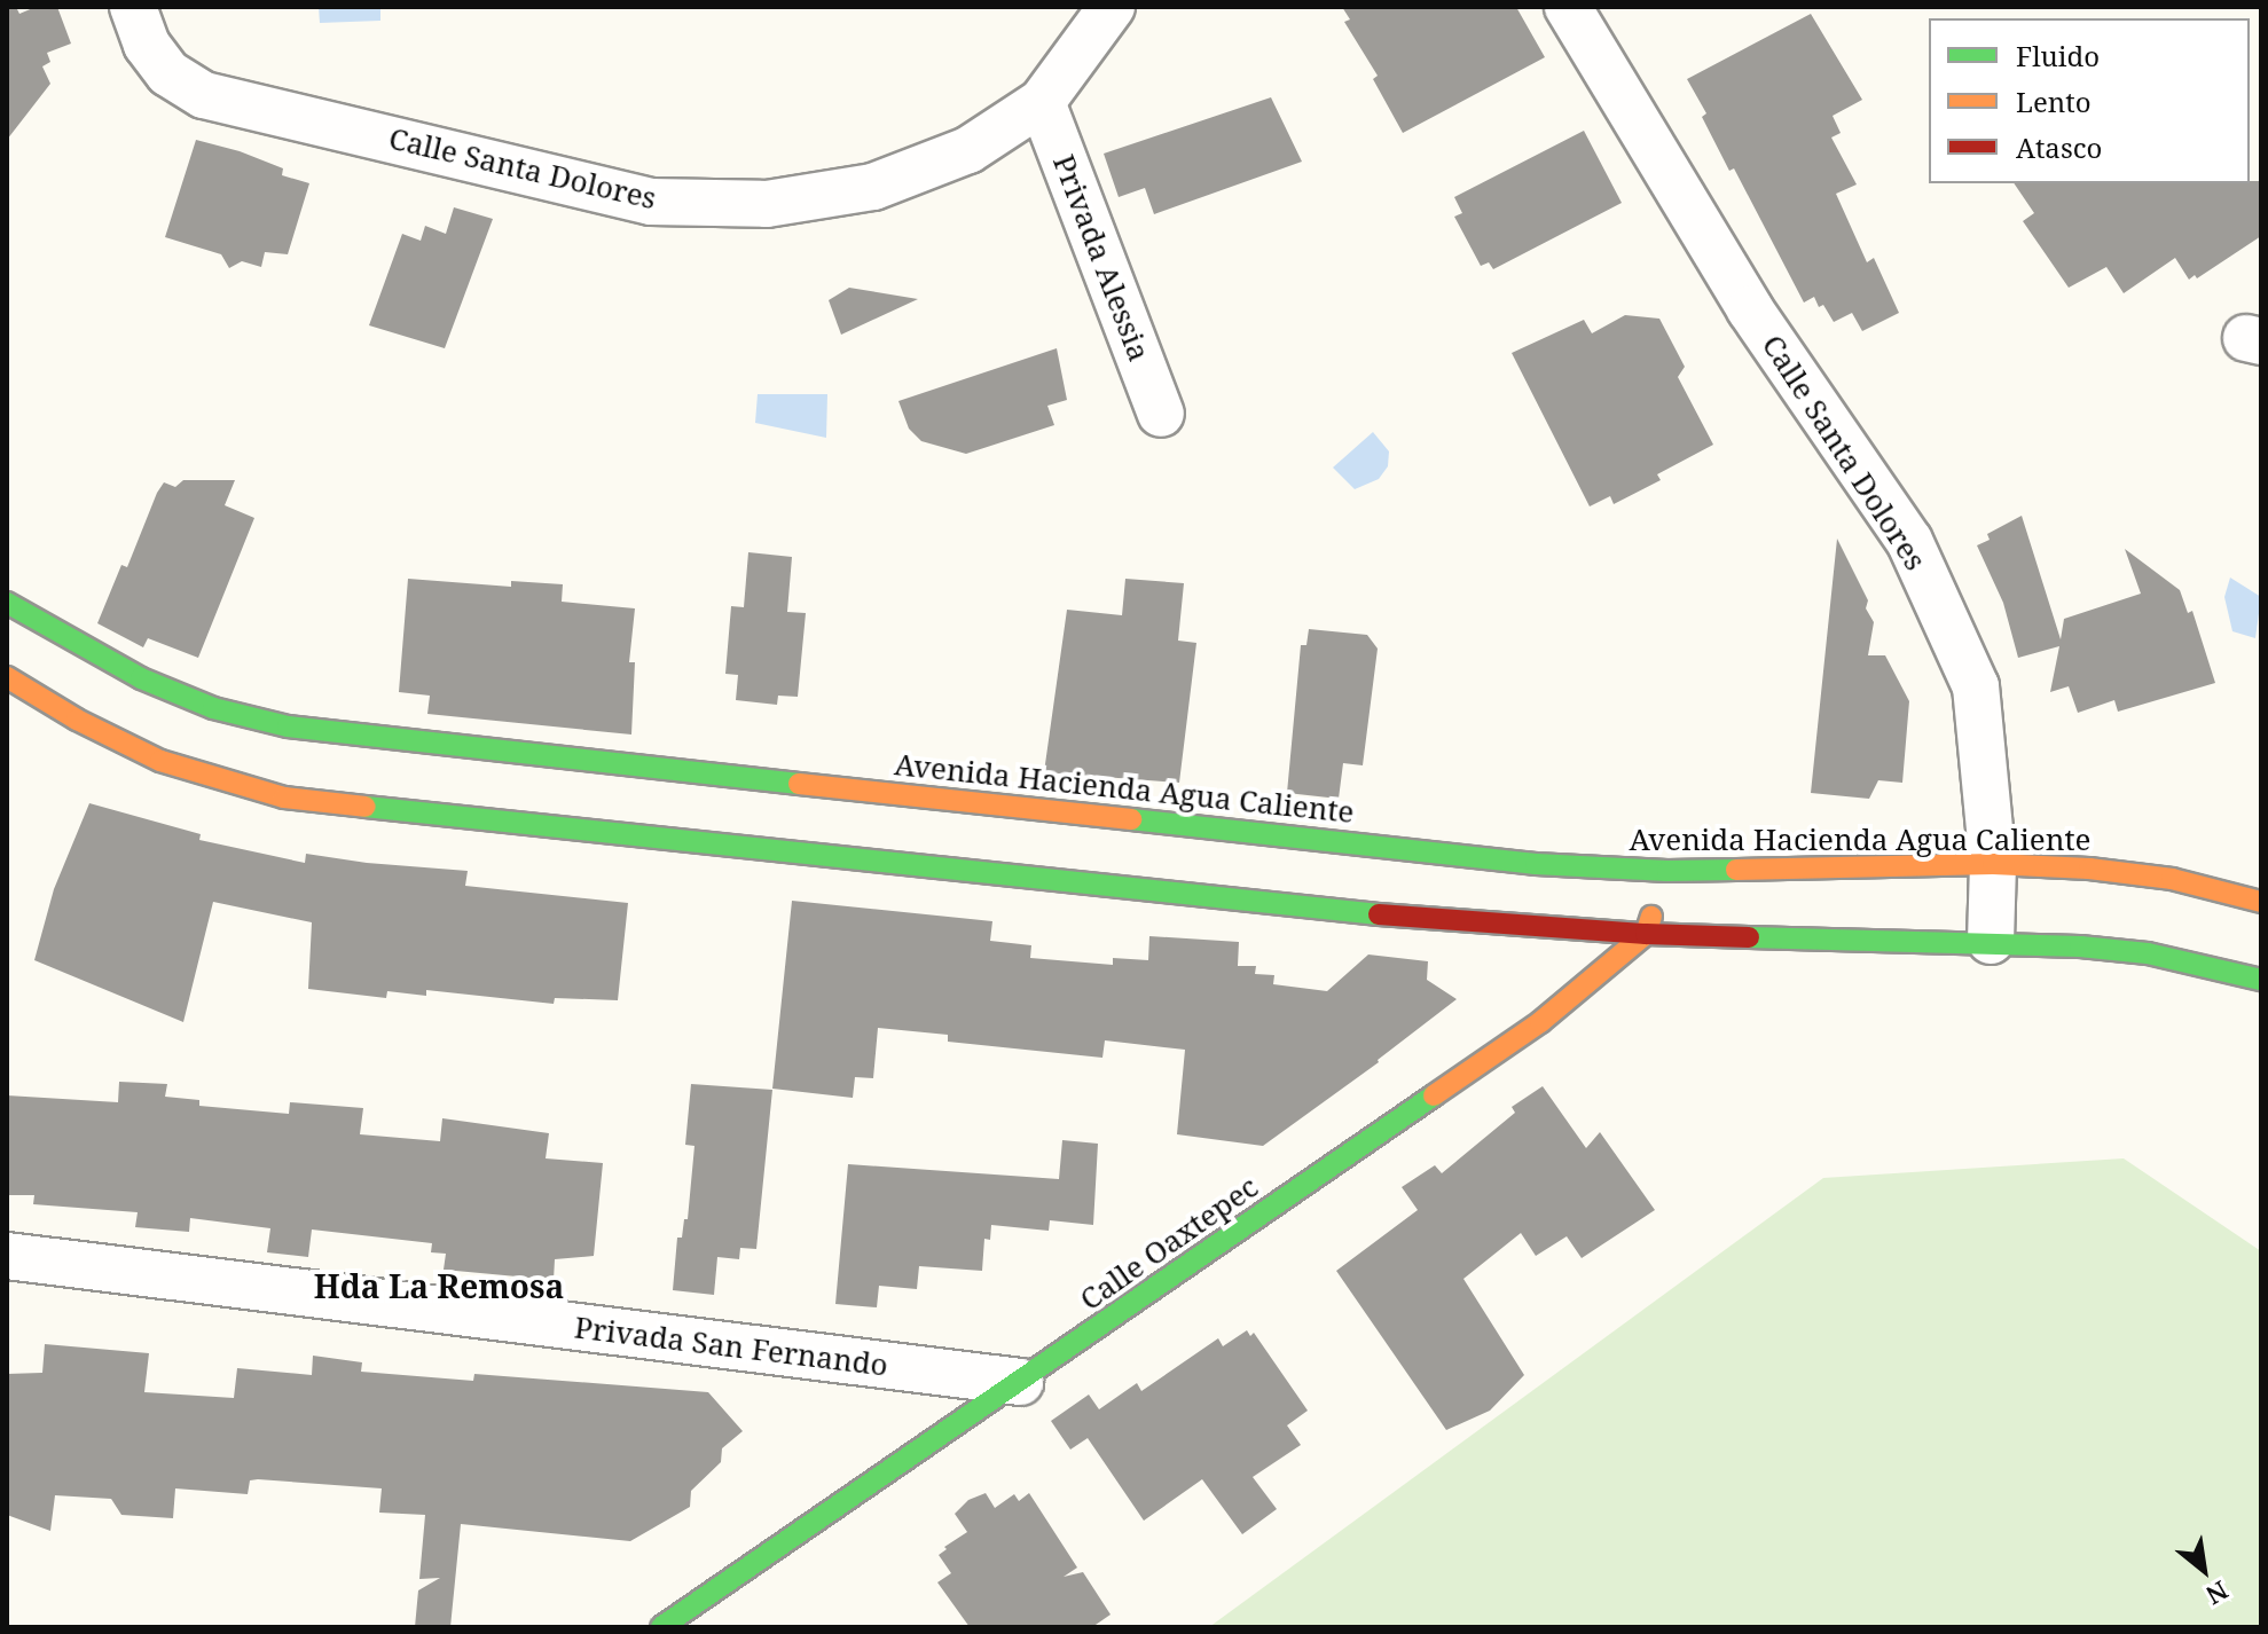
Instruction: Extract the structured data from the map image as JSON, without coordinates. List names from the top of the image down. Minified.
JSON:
{"streets":{"main road":["Avenida Hacienda Agua Caliente","Calle Oaxtepec"],"street":["Calle Santa Dolores","Privada Alessia","Privada San Fernando"]},"crossings":[["Calle Santa Dolores","Privada Alessia"],["Calle Santa Dolores","Avenida Hacienda Agua Caliente"],["Calle Oaxtepec","Privada San Fernando"]],"districts":["Hda La Remosa"],"legend":["Fluido","Lento","Atasco"],"north":"bottom right"}
